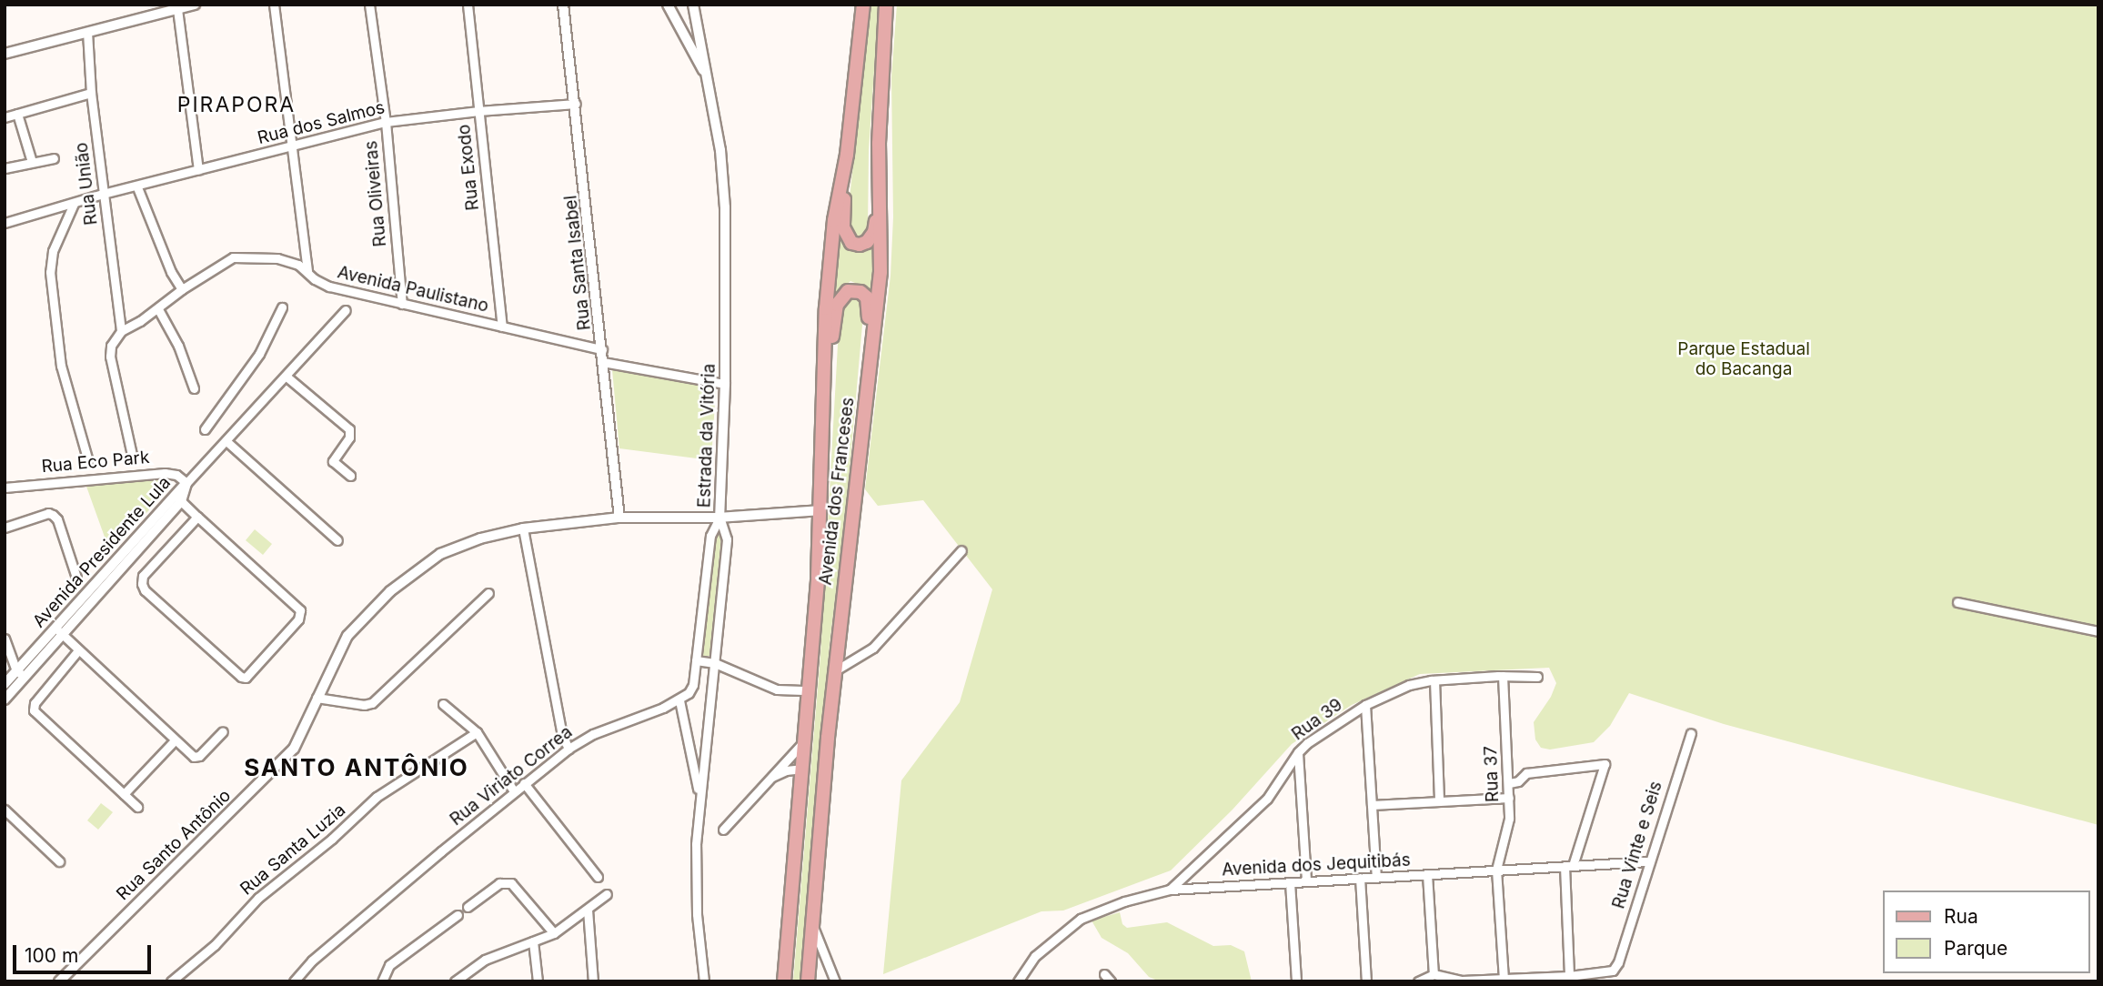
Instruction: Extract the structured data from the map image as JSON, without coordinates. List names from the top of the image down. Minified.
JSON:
{"streets":{"main road":["Avenida dos Franceses"],"street":["Rua dos Salmos","Rua Exodo","Rua União","Rua Oliveiras","Rua Santa Isabel","Avenida Paulistano","Estrada da Vitória","Rua Eco Park","Avenida Presidente Lula","Rua 39","Rua 37","Rua Viriato Correa","Rua Santo Antônio","Rua Vinte e Seis","Rua Santa Luzia","Avenida dos Jequitibás"]},"crossings":[["Rua dos Salmos","Rua Exodo"],["Rua dos Salmos","Rua União"],["Rua dos Salmos","Rua Oliveiras"],["Rua dos Salmos","Rua Santa Isabel"],["Rua Exodo","Avenida Paulistano"],["Rua União","Avenida Paulistano"],["Rua Oliveiras","Avenida Paulistano"],["Rua Santa Isabel","Avenida Paulistano"],["Rua Santa Isabel","Rua Santo Antônio"],["Estrada da Vitória","Rua Santo Antônio"],["Rua Eco Park","Avenida Presidente Lula"],["Avenida dos Franceses","Rua Santo Antônio"],["Rua 39","Rua 37"],["Rua 39","Avenida dos Jequitibás"],["Rua 37","Avenida dos Jequitibás"],["Rua Vinte e Seis","Avenida dos Jequitibás"]],"districts":["PIRAPORA","SANTO ANTÔNIO"],"parks":["Parque Estadual do Bacanga"],"legend":["Rua","Parque"],"scale_bar":"100 m"}
